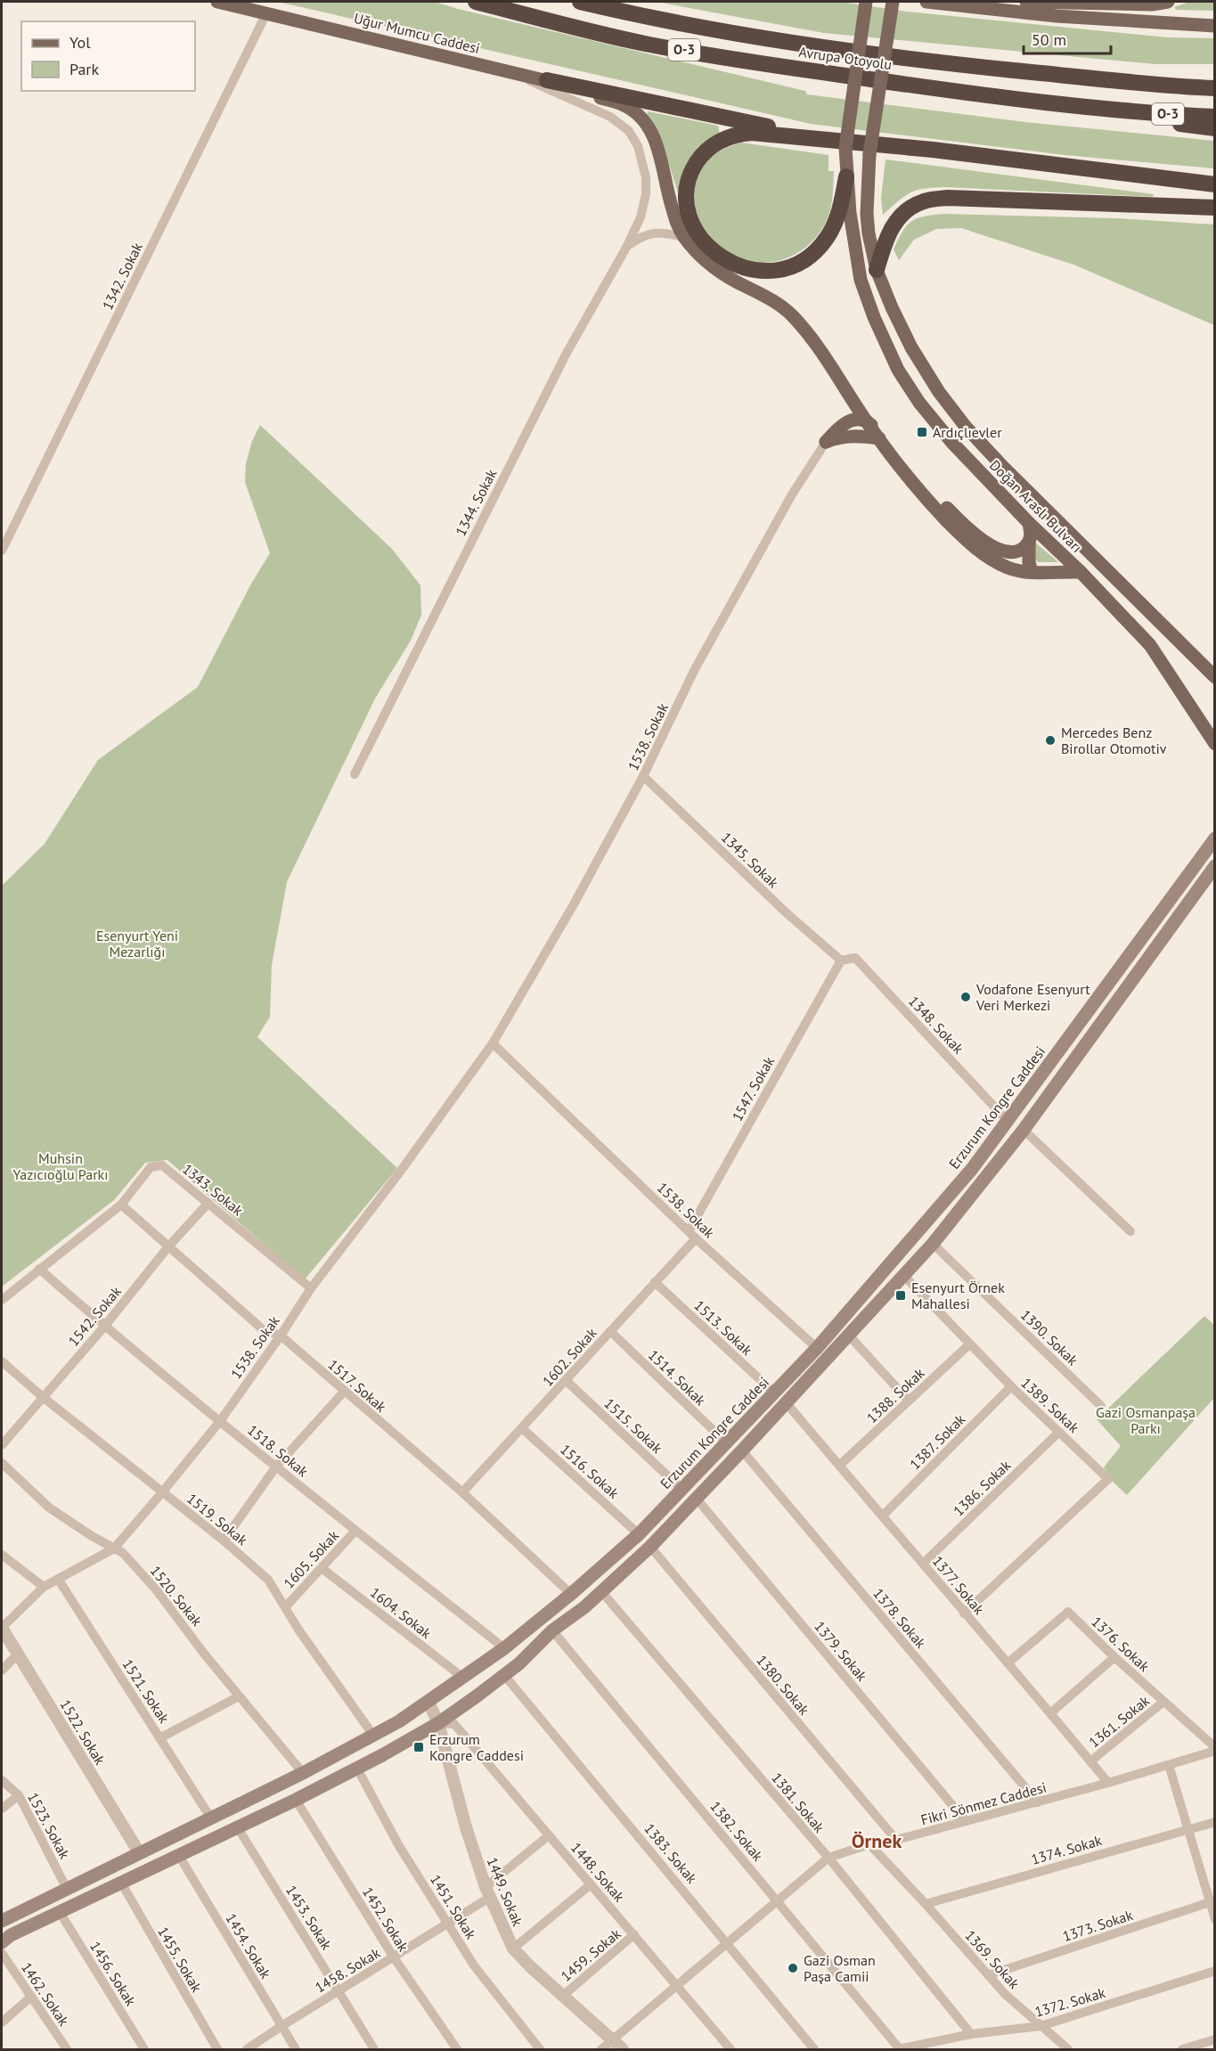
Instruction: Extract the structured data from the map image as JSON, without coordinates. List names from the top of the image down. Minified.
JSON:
{"streets":{"highway":["O-3","Avrupa Otoyolu"],"main road":["Uğur Mumcu Caddesi","Doğan Araslı Bulvarı","Erzurum Kongre Caddesi"],"street":["1342. Sokak","1344. Sokak","1538. Sokak","1345. Sokak","1348. Sokak","1547. Sokak","1343. Sokak","1542. Sokak","1513. Sokak","1390. Sokak","1602. Sokak","1514. Sokak","1517. Sokak","1388. Sokak","1389. Sokak","1515. Sokak","1387. Sokak","1518. Sokak","1516. Sokak","1386. Sokak","1519. Sokak","1605. Sokak","1377. Sokak","1520. Sokak","1604. Sokak","1378. Sokak","1376. Sokak","1379. Sokak","1380. Sokak","1521. Sokak","1361. Sokak","1522. Sokak","1381. Sokak","Fikri Sönmez Caddesi","1523. Sokak","1382. Sokak","1374. Sokak","1383. Sokak","1448. Sokak","1449. Sokak","1451. Sokak","1453. Sokak","1452. Sokak","1373. Sokak","1454. Sokak","1459. Sokak","1455. Sokak","1369. Sokak","1458. Sokak","1456. Sokak","1462. Sokak","1372. Sokak"]},"crossings":[["Uğur Mumcu Caddesi","1342. Sokak"],["Uğur Mumcu Caddesi","1344. Sokak"],["1538. Sokak","1345. Sokak"],["1538. Sokak","1547. Sokak"],["1538. Sokak","Erzurum Kongre Caddesi"],["1538. Sokak","1343. Sokak"],["1538. Sokak","1602. Sokak"],["1538. Sokak","1517. Sokak"],["1538. Sokak","1518. Sokak"],["1538. Sokak","1519. Sokak"],["1538. Sokak","1520. Sokak"],["1538. Sokak","1521. Sokak"],["1538. Sokak","1522. Sokak"],["1345. Sokak","1348. Sokak"],["1345. Sokak","1547. Sokak"],["1348. Sokak","1547. Sokak"],["1348. Sokak","Erzurum Kongre Caddesi"],["1547. Sokak","1602. Sokak"],["Erzurum Kongre Caddesi","1513. Sokak"],["Erzurum Kongre Caddesi","1514. Sokak"],["Erzurum Kongre Caddesi","1517. Sokak"],["Erzurum Kongre Caddesi","1515. Sokak"],["Erzurum Kongre Caddesi","1518. Sokak"],["Erzurum Kongre Caddesi","1516. Sokak"],["Erzurum Kongre Caddesi","1519. Sokak"],["Erzurum Kongre Caddesi","1520. Sokak"],["Erzurum Kongre Caddesi","1604. Sokak"],["Erzurum Kongre Caddesi","1521. Sokak"],["Erzurum Kongre Caddesi","1522. Sokak"],["Erzurum Kongre Caddesi","1523. Sokak"],["Erzurum Kongre Caddesi","1449. Sokak"],["1343. Sokak","1542. Sokak"],["1343. Sokak","1517. Sokak"],["1343. Sokak","1518. Sokak"],["1542. Sokak","1517. Sokak"],["1542. Sokak","1518. Sokak"],["1542. Sokak","1519. Sokak"],["1513. Sokak","1602. Sokak"],["1602. Sokak","1514. Sokak"],["1602. Sokak","1517. Sokak"],["1602. Sokak","1515. Sokak"],["1602. Sokak","1516. Sokak"],["1388. Sokak","1389. Sokak"],["1388. Sokak","1377. Sokak"],["1389. Sokak","1387. Sokak"],["1389. Sokak","1386. Sokak"],["1389. Sokak","1377. Sokak"],["1387. Sokak","1377. Sokak"],["1518. Sokak","1605. Sokak"],["1386. Sokak","1377. Sokak"],["1519. Sokak","1605. Sokak"],["1605. Sokak","1604. Sokak"],["1377. Sokak","1376. Sokak"],["1377. Sokak","1361. Sokak"],["1377. Sokak","Fikri Sönmez Caddesi"],["1378. Sokak","Fikri Sönmez Caddesi"],["1376. Sokak","1361. Sokak"],["1376. Sokak","Fikri Sönmez Caddesi"],["1379. Sokak","Fikri Sönmez Caddesi"],["1380. Sokak","Fikri Sönmez Caddesi"],["1381. Sokak","Fikri Sönmez Caddesi"],["1381. Sokak","1372. Sokak"],["Fikri Sönmez Caddesi","1382. Sokak"],["Fikri Sönmez Caddesi","1383. Sokak"],["Fikri Sönmez Caddesi","1448. Sokak"],["Fikri Sönmez Caddesi","1449. Sokak"],["Fikri Sönmez Caddesi","1369. Sokak"],["1382. Sokak","1372. Sokak"],["1374. Sokak","1369. Sokak"],["1448. Sokak","1449. Sokak"],["1448. Sokak","1459. Sokak"],["1448. Sokak","1458. Sokak"],["1449. Sokak","1459. Sokak"],["1449. Sokak","1458. Sokak"],["1451. Sokak","1458. Sokak"],["1453. Sokak","1458. Sokak"],["1452. Sokak","1458. Sokak"],["1373. Sokak","1369. Sokak"],["1454. Sokak","1458. Sokak"],["1369. Sokak","1372. Sokak"]],"districts":["Örnek"],"parks":["Esenyurt Yeni Mezarlığı","Muhsin Yazıcıoğlu Parkı","Gazi Osmanpaşa Parkı"],"places":{"transit":["Ardıçlıevler","Esenyurt Örnek Mahallesi","Erzurum Kongre Caddesi"],"other":["Mercedes Benz Birollar Otomotiv","Vodafone Esenyurt Veri Merkezi","Gazi Osman Paşa Camii"]},"legend":["Yol","Park"],"scale_bar":"50 m"}
